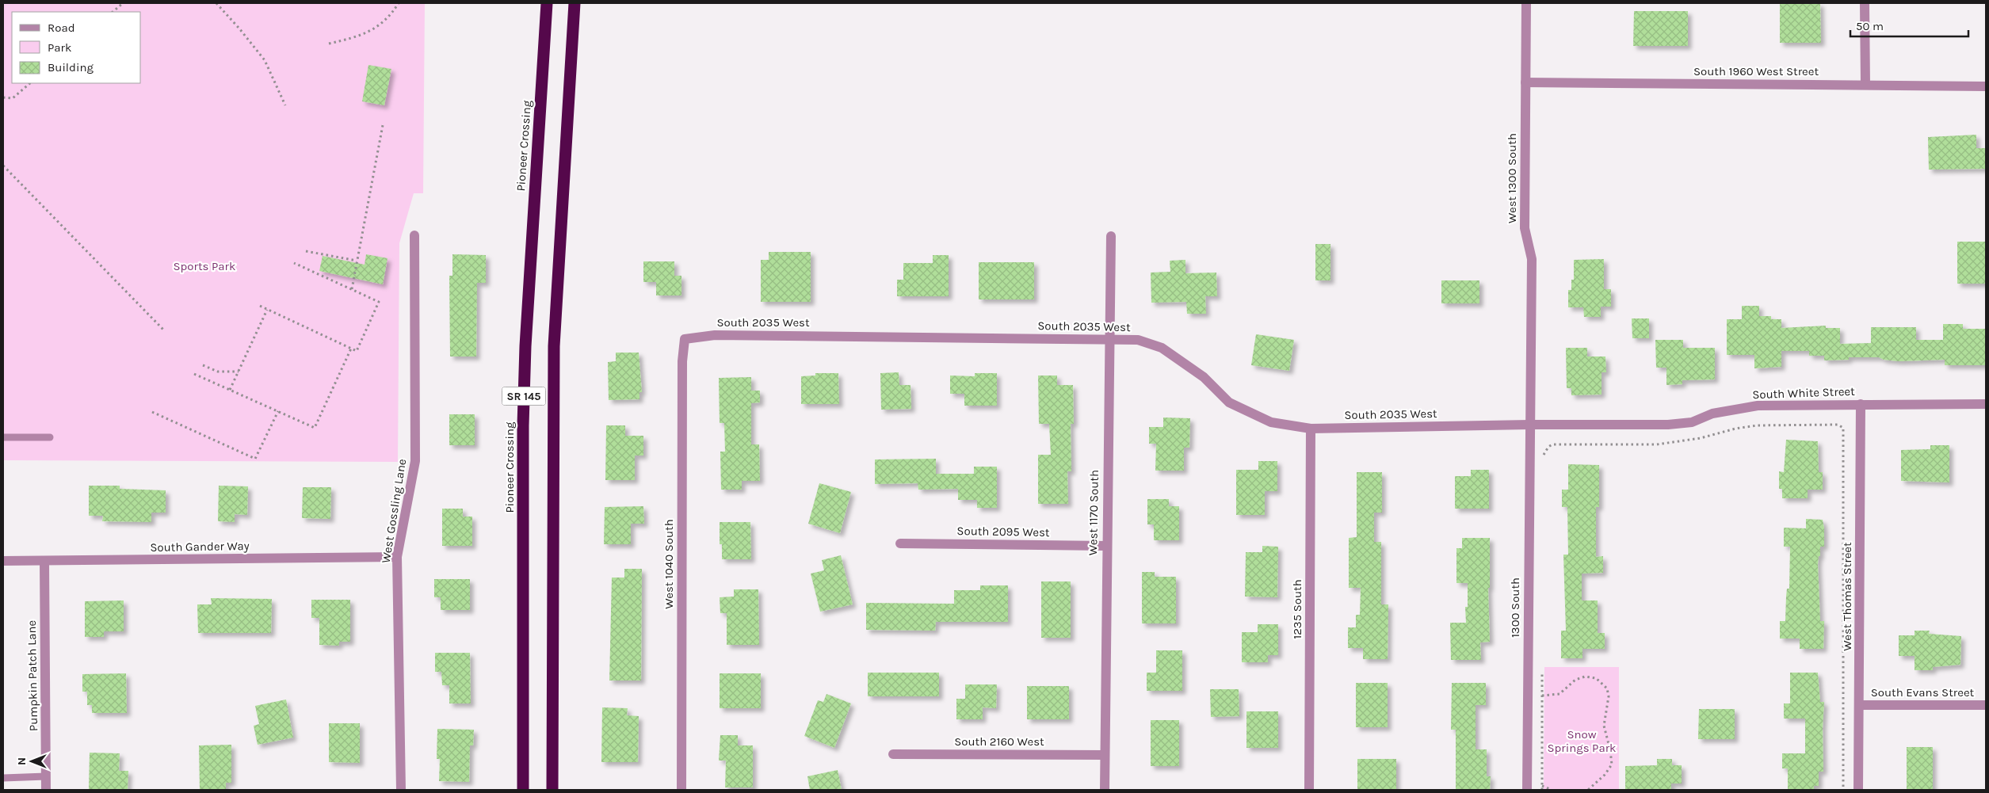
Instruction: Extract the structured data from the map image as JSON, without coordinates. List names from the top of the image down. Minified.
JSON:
{"streets":{"highway":["Pioneer Crossing","SR 145"],"street":["South 1960 West Street","West 1300 South","South 2035 West","South White Street","West Gossling Lane","West 1170 South","South 2095 West","South Gander Way","West 1040 South","West Thomas Street","1300 South","1235 South","Pumpkin Patch Lane","South Evans Street","South 2160 West"]},"crossings":[["South 1960 West Street","West 1300 South"],["West 1300 South","South 2035 West"],["West 1300 South","South White Street"],["West 1300 South","1300 South"],["South 2035 West","South White Street"],["South 2035 West","West 1170 South"],["South 2035 West","West 1040 South"],["South 2035 West","1300 South"],["South 2035 West","1235 South"],["South White Street","West Thomas Street"],["South White Street","1300 South"],["West Gossling Lane","South Gander Way"],["West 1170 South","South 2095 West"],["West 1170 South","South 2160 West"],["South Gander Way","Pumpkin Patch Lane"],["West Thomas Street","South Evans Street"]],"parks":["Sports Park","Snow Springs Park"],"legend":["Road","Park","Building"],"scale_bar":"50 m","north":"left"}
